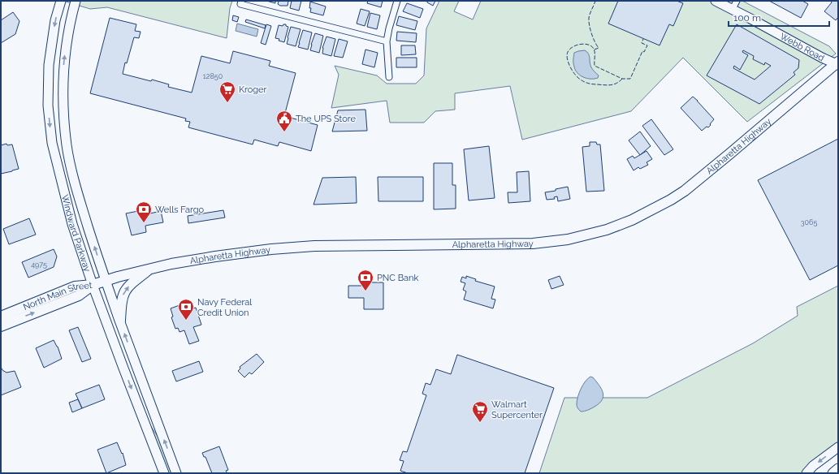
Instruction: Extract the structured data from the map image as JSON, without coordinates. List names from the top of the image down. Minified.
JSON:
{"streets":{"main road":["Alpharetta Highway","North Main Street"],"street":["Webb Road","Windward Parkway"]},"crossings":[["Webb Road","Alpharetta Highway"],["Alpharetta Highway","Windward Parkway"],["Alpharetta Highway","North Main Street"],["Windward Parkway","North Main Street"]],"places":{"supermarket":["Kroger","Walmart Supercenter"],"public building":["The UPS Store"],"bank":["Wells Fargo","PNC Bank","Navy Federal Credit Union"]},"house_numbers":["12850","3065","4975"],"scale_bar":"100 m"}
